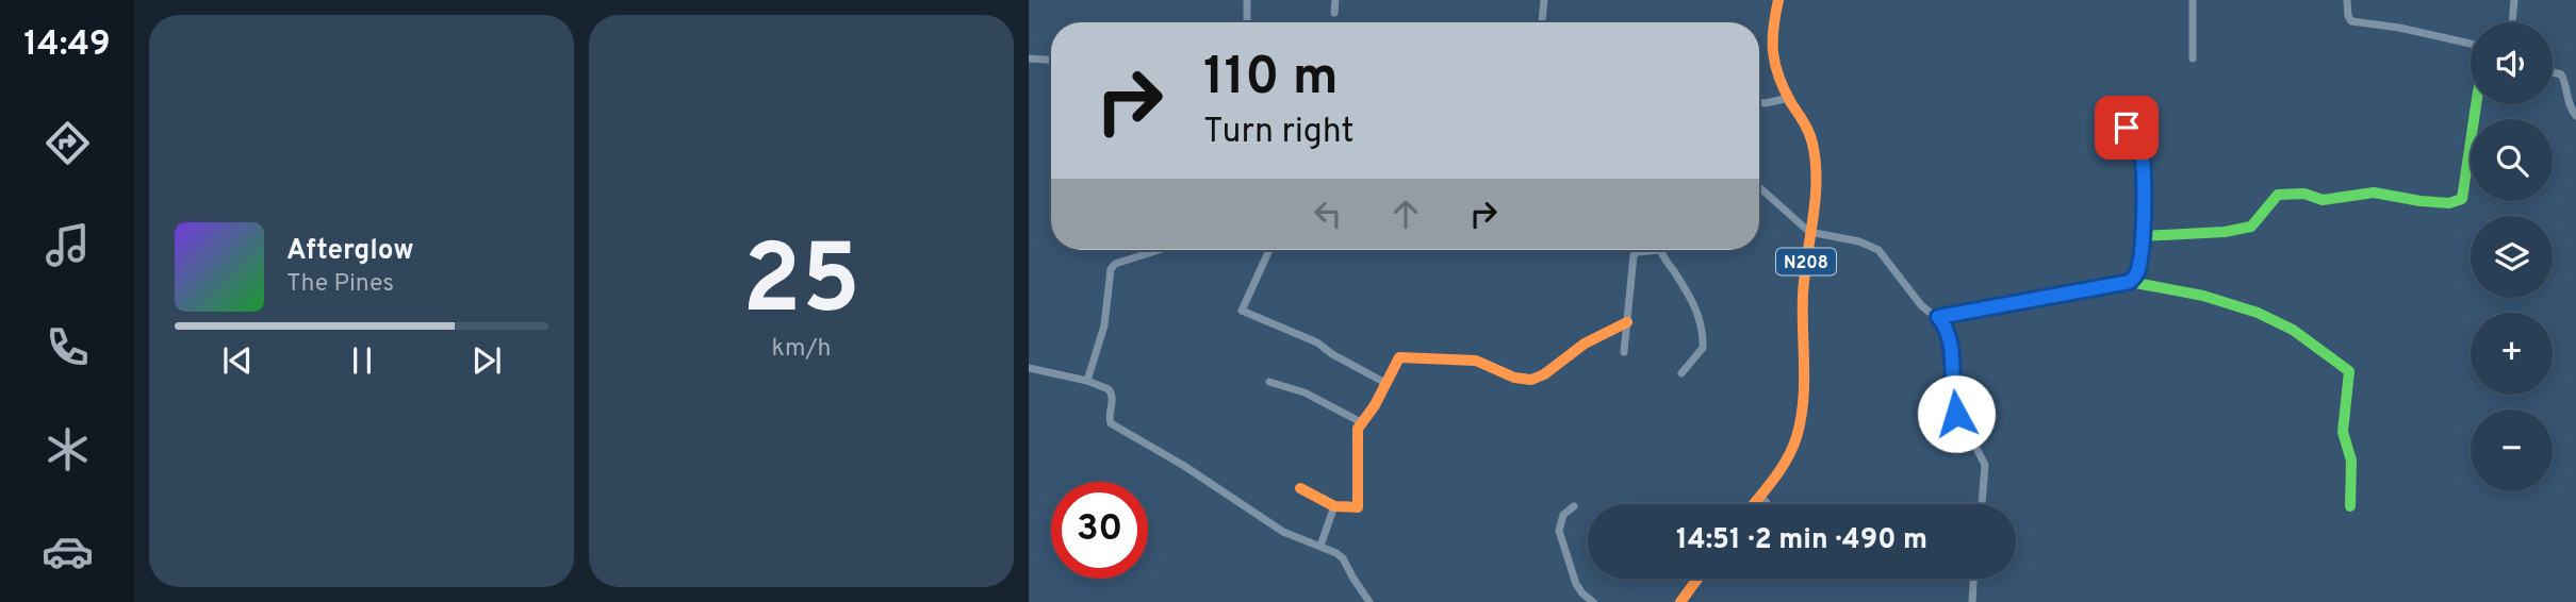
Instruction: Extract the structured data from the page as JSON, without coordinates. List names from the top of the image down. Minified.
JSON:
{"streets":{"main road":["N208"]},"page":{"tabs":"14:49","tile":["25","km/h"],"map_buttons":["+","−"],"turn":["110 m","Turn right"],"song":["Afterglow","The Pines"],"limit":"30","trip":"14:51 · 2 min · 490 m"}}
